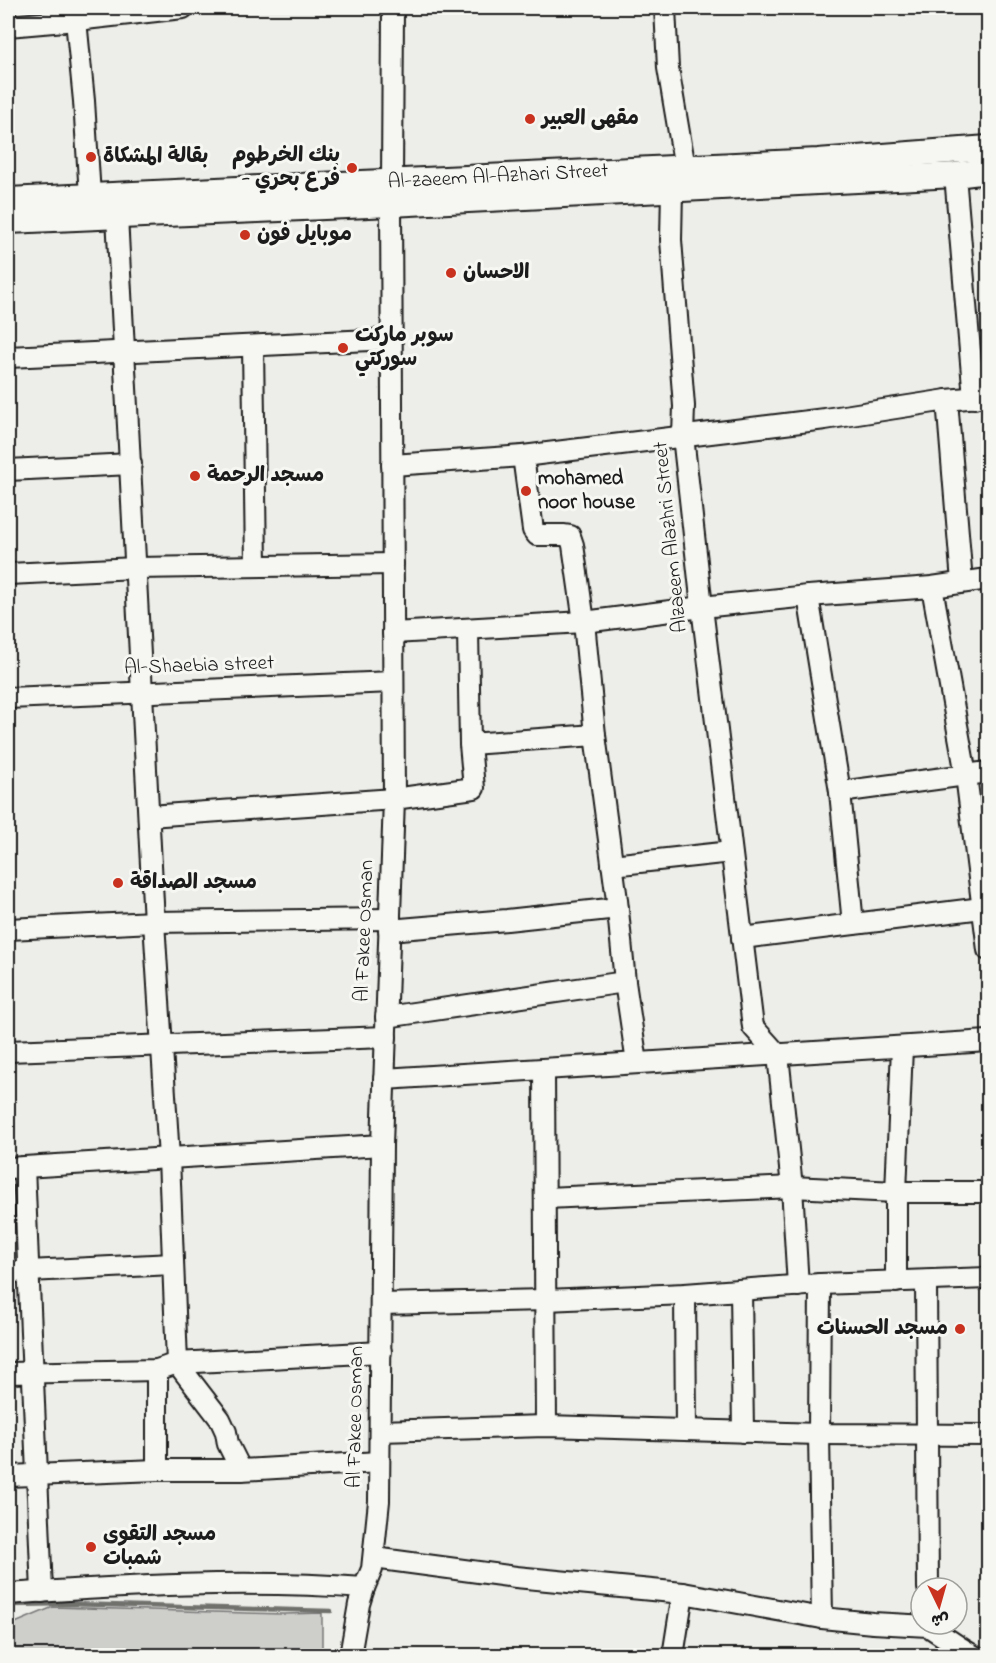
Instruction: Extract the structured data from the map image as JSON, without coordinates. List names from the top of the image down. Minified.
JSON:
{"streets":{"main road":["Al-zaeem Al-Azhari Street"],"street":["Alzaeem Alazhri Street","Al-Shaebia street","Al Fakee Osman"]},"crossings":[["Al-zaeem Al-Azhari Street","Alzaeem Alazhri Street"],["Al-zaeem Al-Azhari Street","Al Fakee Osman"],["Al-Shaebia street","Al Fakee Osman"]],"places":["مقهى العبير","بقالة المشكاة","بنك الخرطوم - فرع بحري","موبايل فون","الاحسان","سوبر ماركت سوركتي","مسجد الرحمة","mohamed noor house","مسجد الصداقة","مسجد الحسنات","مسجد التقوى شمبات"],"north":"bottom"}
